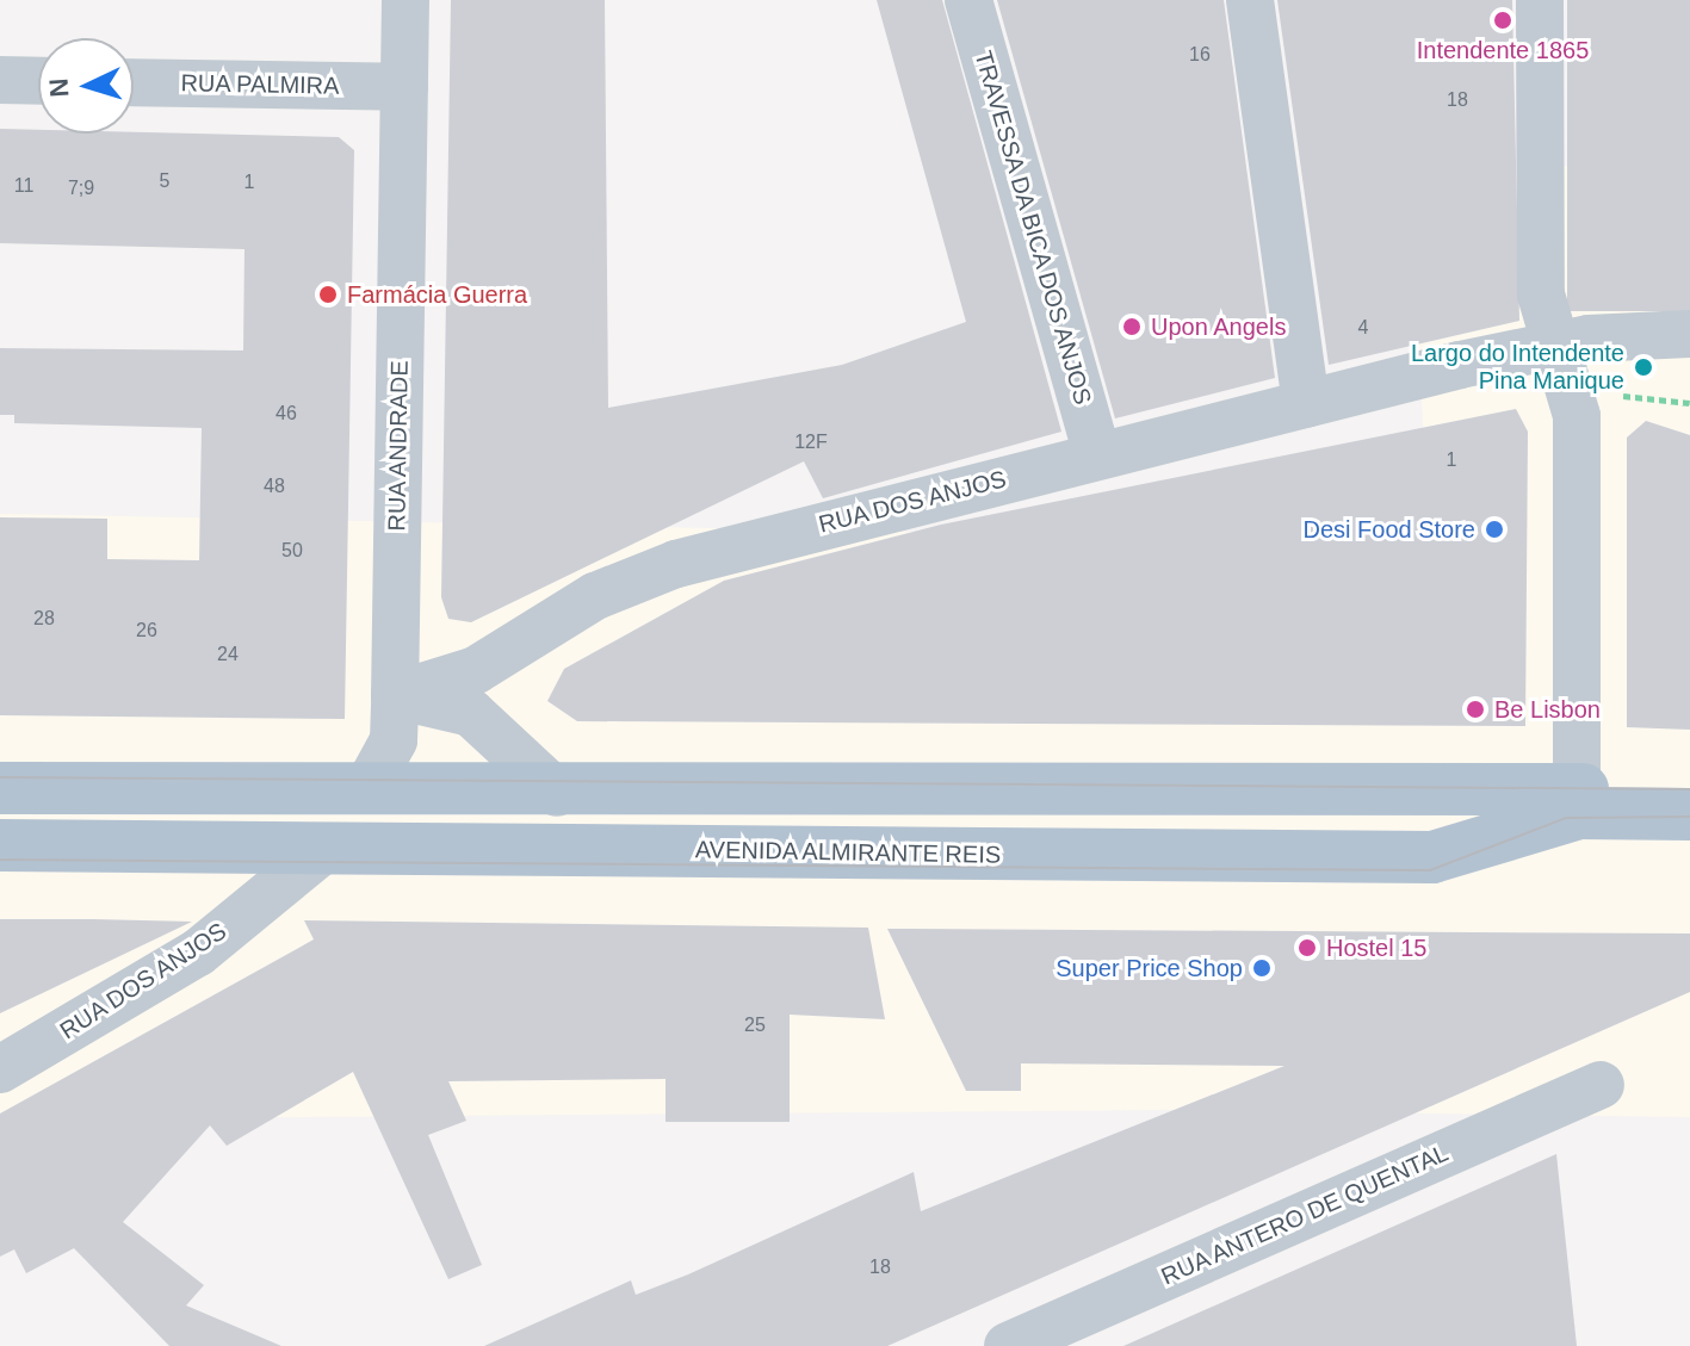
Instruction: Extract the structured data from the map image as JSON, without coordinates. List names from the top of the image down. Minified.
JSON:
{"streets":{"main road":["AVENIDA ALMIRANTE REIS"],"street":["RUA PALMIRA","TRAVESSA DA BICA DOS ANJOS","RUA ANDRADE","RUA DOS ANJOS","RUA ANTERO DE QUENTAL"]},"crossings":[["RUA PALMIRA","RUA ANDRADE"],["TRAVESSA DA BICA DOS ANJOS","RUA DOS ANJOS"],["RUA ANDRADE","RUA DOS ANJOS"],["RUA DOS ANJOS","AVENIDA ALMIRANTE REIS"]],"places":["Intendente 1865","Farmácia Guerra","Upon Angels","Largo do Intendente Pina Manique","Desi Food Store","Be Lisbon","Hostel 15","Super Price Shop"],"house_numbers":["16","18","5","1","11","7;9","4","46","12F","1","48","50","28","26","24","25","18"],"north":"left"}
